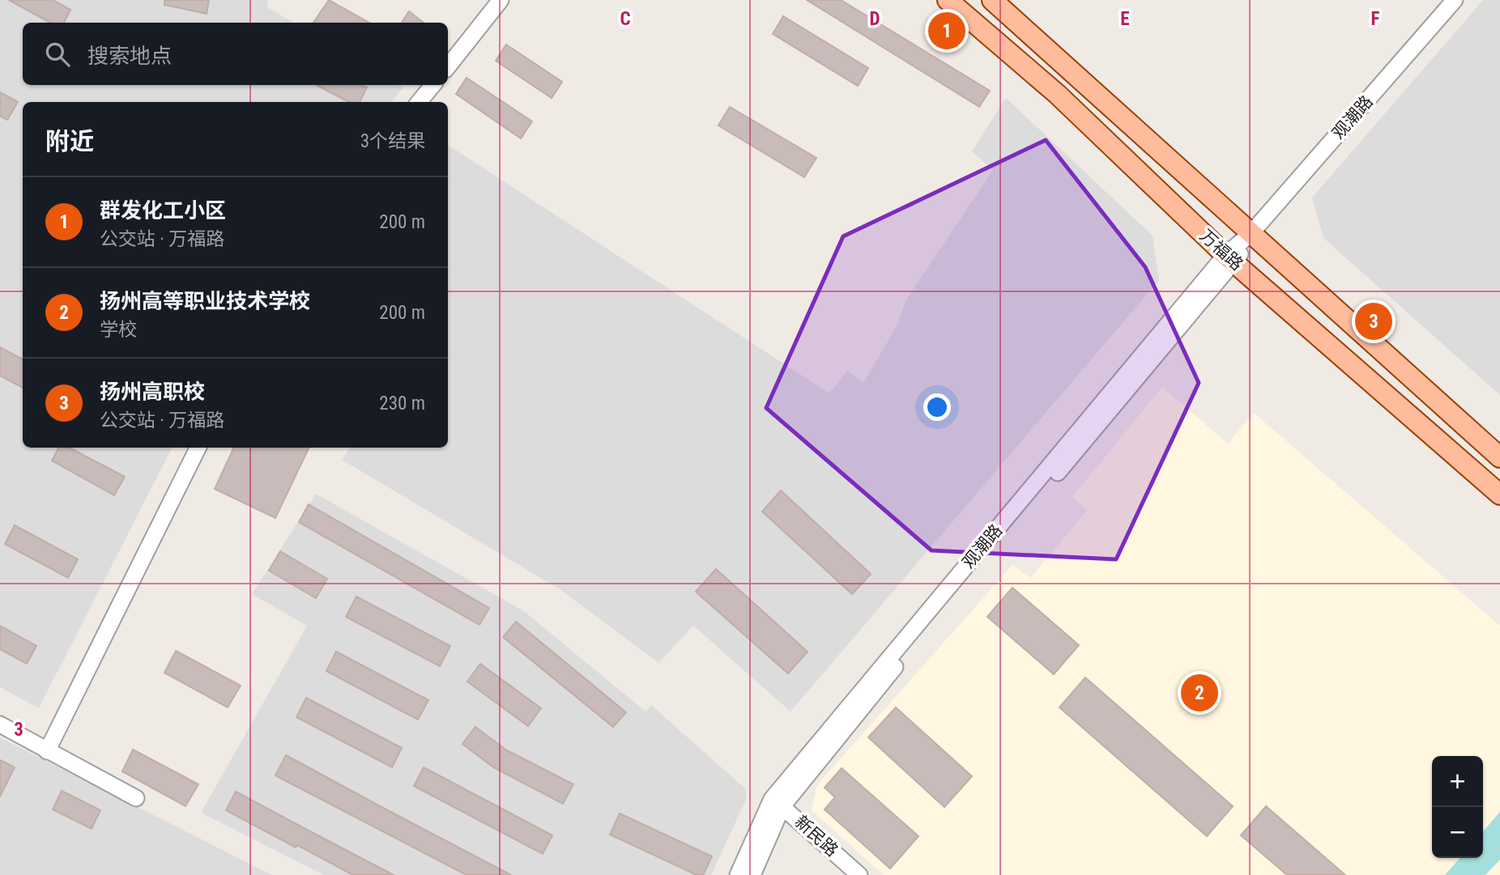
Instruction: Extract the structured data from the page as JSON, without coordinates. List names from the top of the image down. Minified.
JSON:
{"streets":{"main road":["万福路"],"street":["观潮路","新民路"]},"crossings":[["观潮路","万福路"],["观潮路","新民路"]],"page":{"pins":["1","3","2"],"search":"搜索地点","heading":["附近","3个结果"],"list":[{"mark":"1","name":"群发化工小区","note":"公交站 · 万福路","value":"200 m"},{"mark":"2","name":"扬州高等职业技术学校","note":"学校","value":"200 m"},{"mark":"3","name":"扬州高职校","note":"公交站 · 万福路","value":"230 m"}],"map_buttons":["+","−"]},"grid":{"columns":["C","D","E","F"],"rows":["3"]}}
